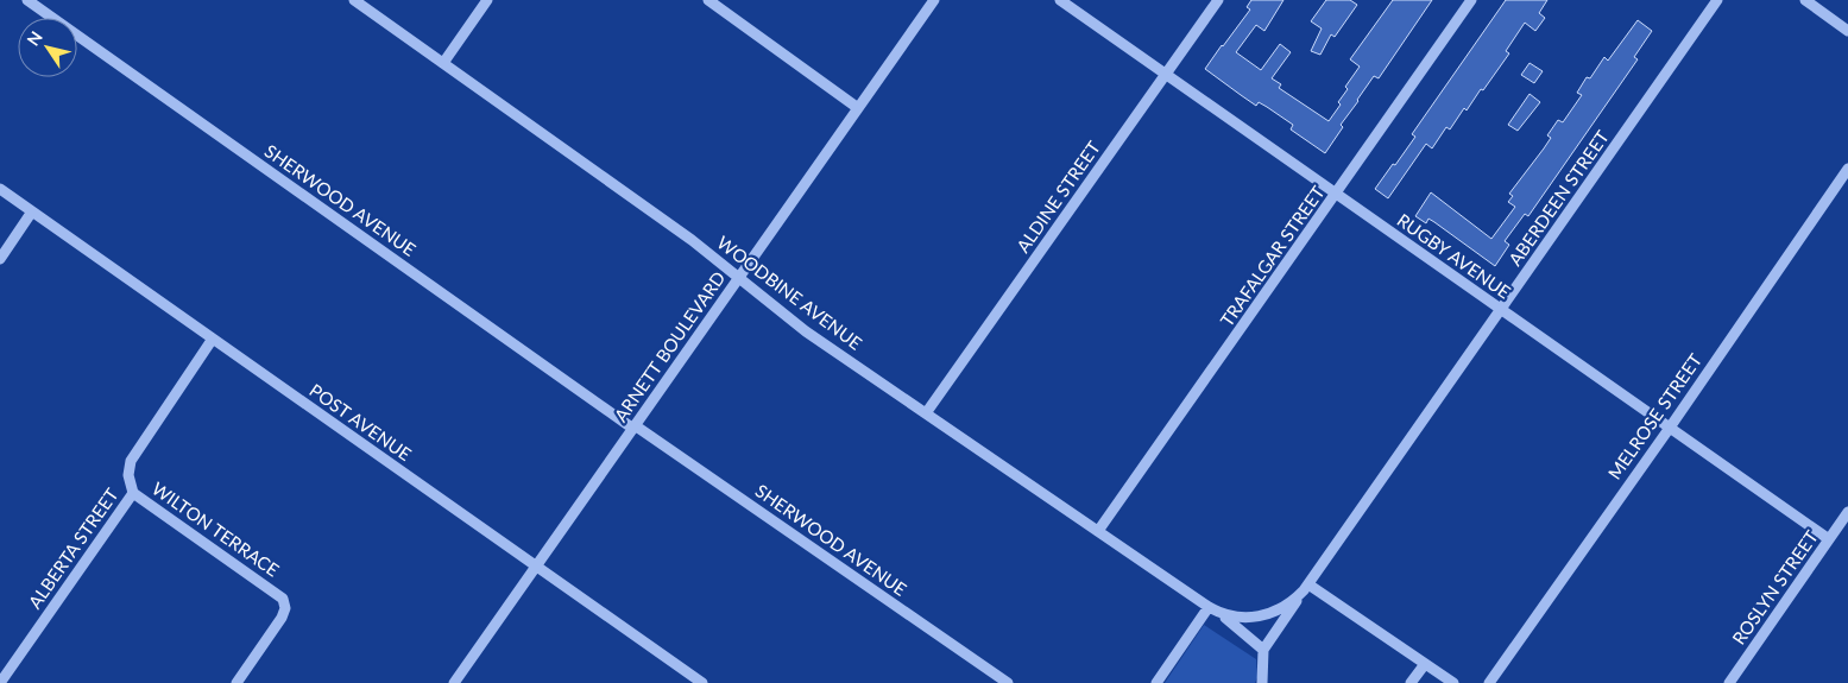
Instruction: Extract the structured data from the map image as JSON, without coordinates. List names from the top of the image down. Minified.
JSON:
{"streets":{"street":["ALDINE STREET","ABERDEEN STREET","SHERWOOD AVENUE","TRAFALGAR STREET","RUGBY AVENUE","WOODBINE AVENUE","ARNETT BOULEVARD","MELROSE STREET","POST AVENUE","WILTON TERRACE","ALBERTA STREET","ROSLYN STREET"]},"crossings":[["ALDINE STREET","RUGBY AVENUE"],["ALDINE STREET","WOODBINE AVENUE"],["ABERDEEN STREET","RUGBY AVENUE"],["ABERDEEN STREET","WOODBINE AVENUE"],["SHERWOOD AVENUE","ARNETT BOULEVARD"],["TRAFALGAR STREET","RUGBY AVENUE"],["TRAFALGAR STREET","WOODBINE AVENUE"],["RUGBY AVENUE","MELROSE STREET"],["RUGBY AVENUE","ROSLYN STREET"],["WOODBINE AVENUE","ARNETT BOULEVARD"],["ARNETT BOULEVARD","POST AVENUE"],["POST AVENUE","ALBERTA STREET"],["WILTON TERRACE","ALBERTA STREET"]],"north":"top left"}
